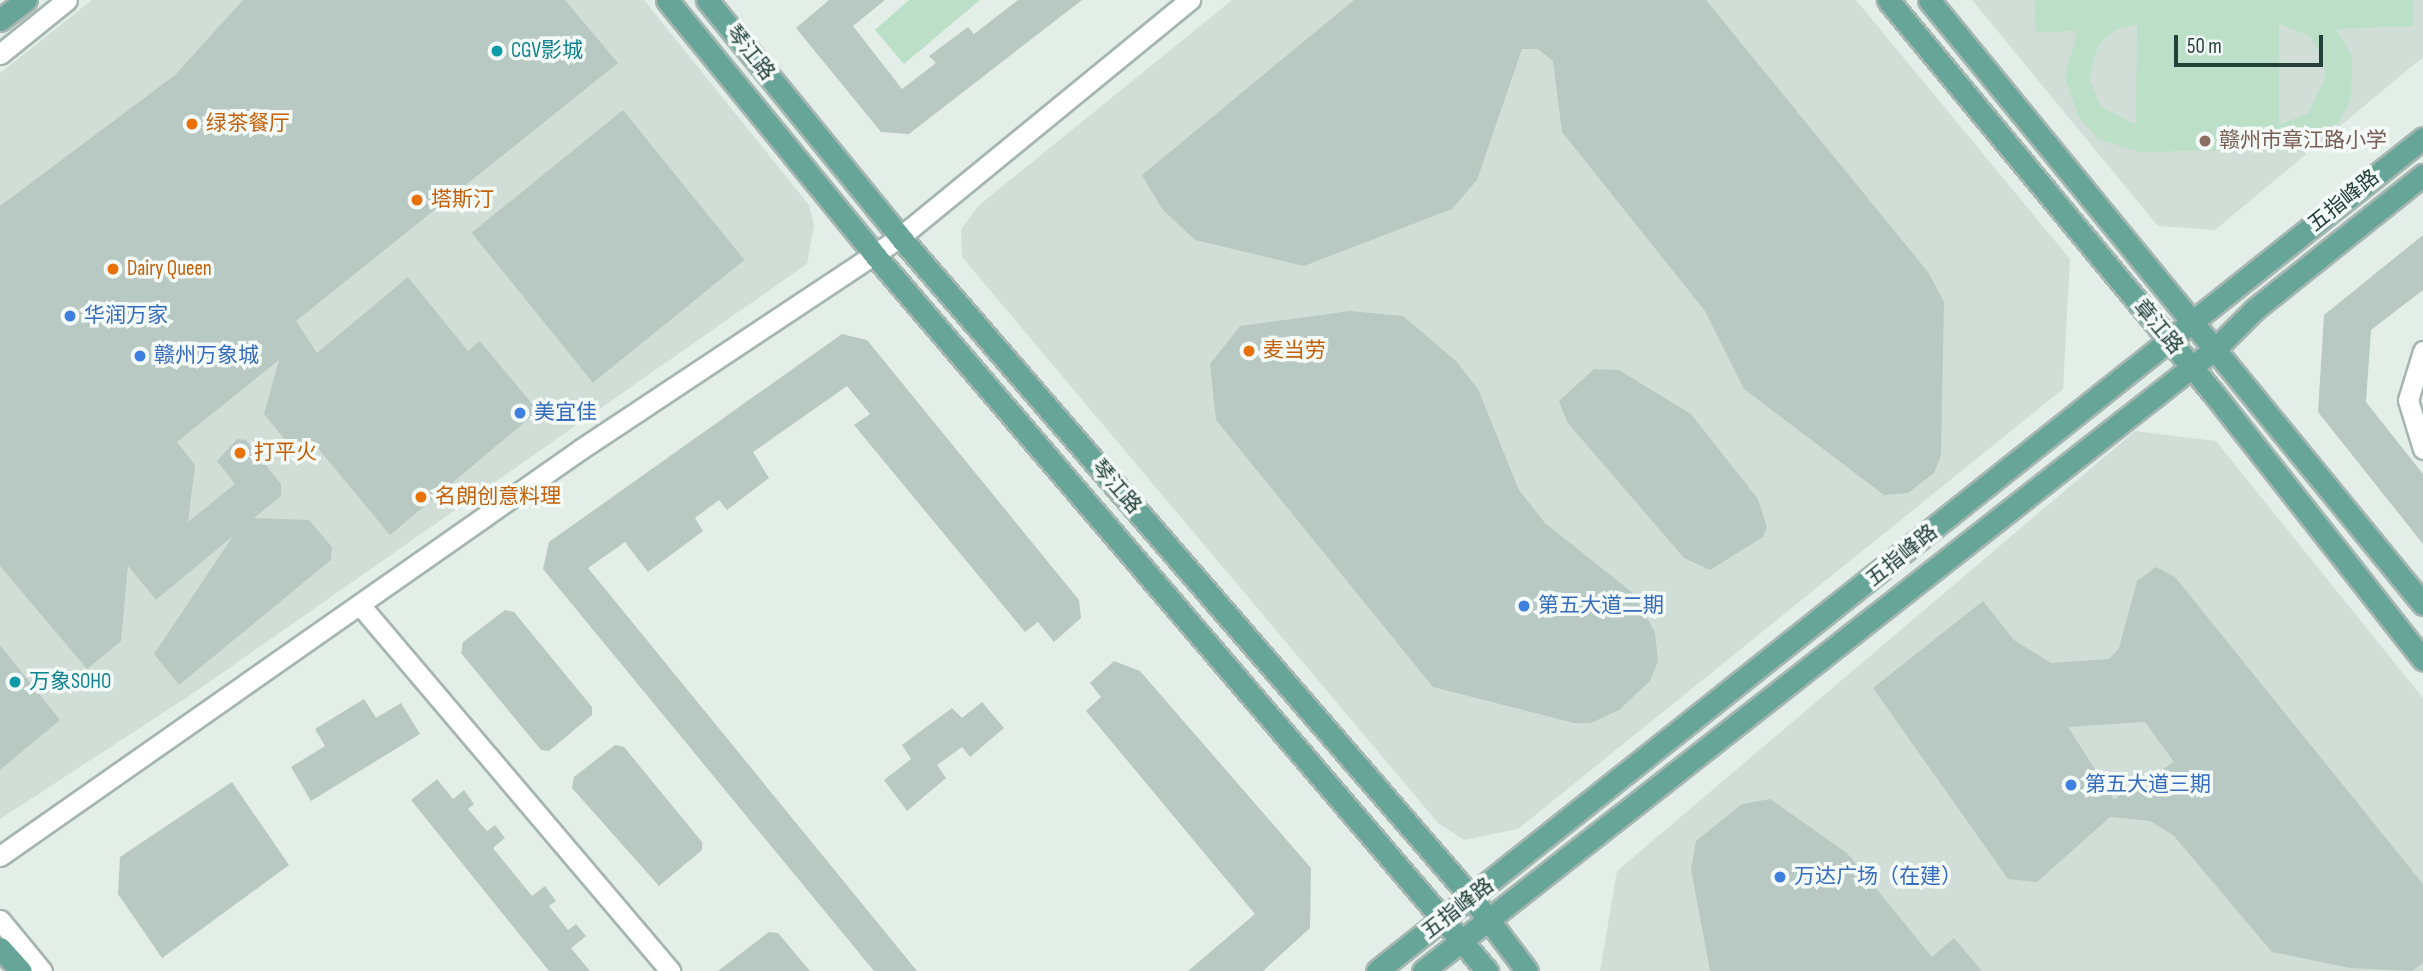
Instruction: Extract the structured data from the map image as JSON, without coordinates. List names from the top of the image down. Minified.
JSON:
{"streets":{"main road":["琴江路","五指峰路","章江路"]},"crossings":[["琴江路","五指峰路"],["五指峰路","章江路"]],"places":["CGV影城","绿茶餐厅","赣州市章江路小学","塔斯汀","Dairy Queen","华润万家","麦当劳","赣州万象城","美宜佳","打平火","名朗创意料理","第五大道二期","万象SOHO","第五大道三期","万达广场（在建）"],"scale_bar":"50 m"}
